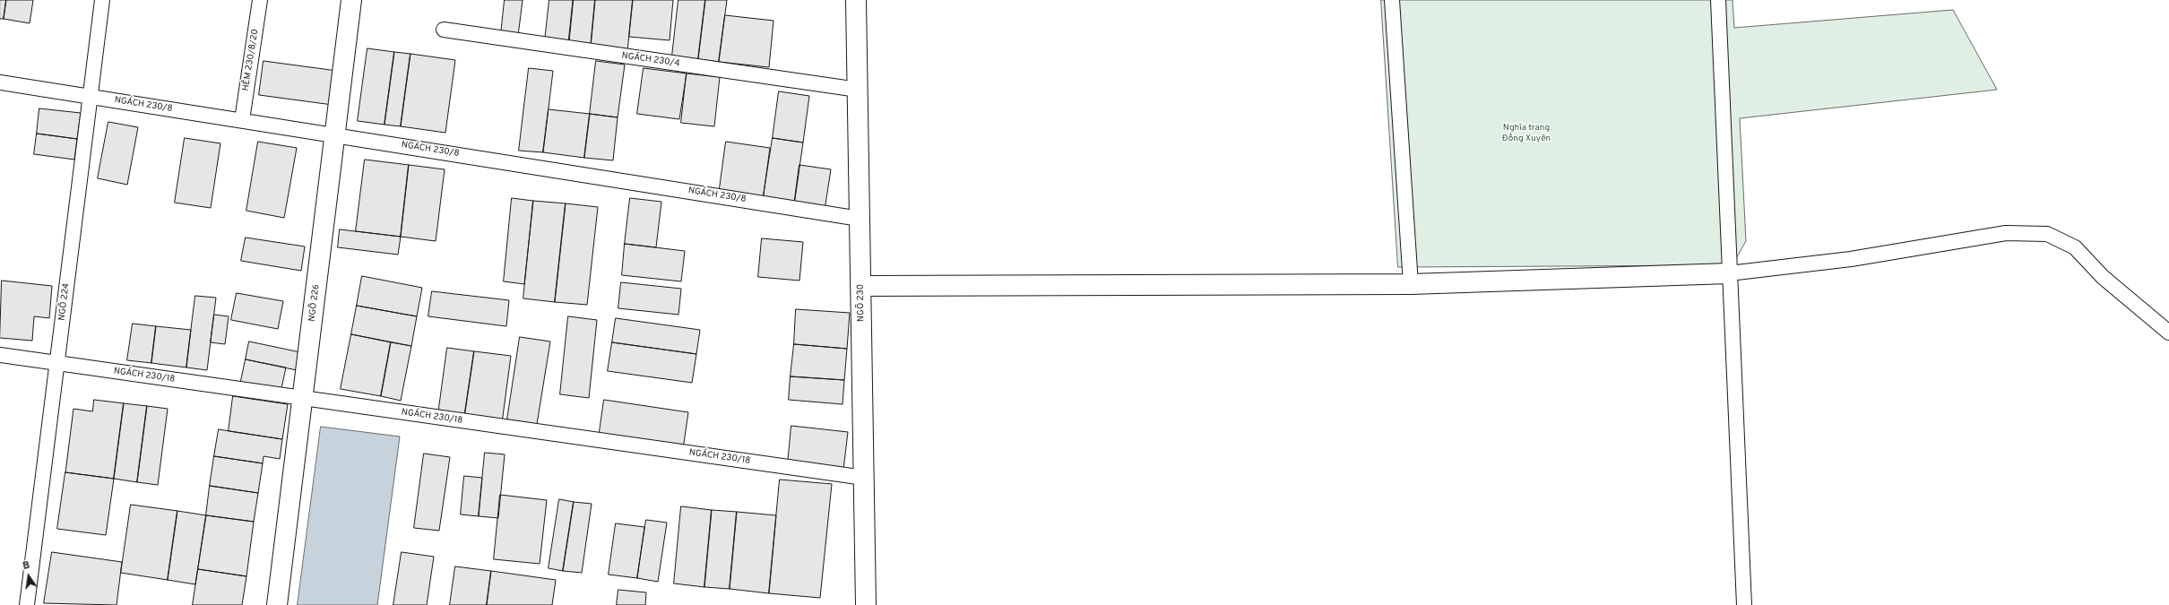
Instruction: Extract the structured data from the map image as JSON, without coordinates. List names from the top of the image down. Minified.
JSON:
{"streets":{"street":["NGÕ 226","NGÕ 230"],"lane":["HẺM 230/8/20","NGÁCH 230/4","NGÁCH 230/8","NGÕ 224","NGÁCH 230/18"]},"crossings":[["HẺM 230/8/20","NGÁCH 230/8"],["NGÁCH 230/4","NGÕ 230"],["NGÁCH 230/8","NGÕ 224"],["NGÁCH 230/8","NGÕ 226"],["NGÁCH 230/8","NGÕ 230"],["NGÕ 224","NGÁCH 230/18"],["NGÕ 226","NGÁCH 230/18"],["NGÕ 230","NGÁCH 230/18"]],"parks":["Nghĩa trang Đổng Xuyên"],"north":"top"}
